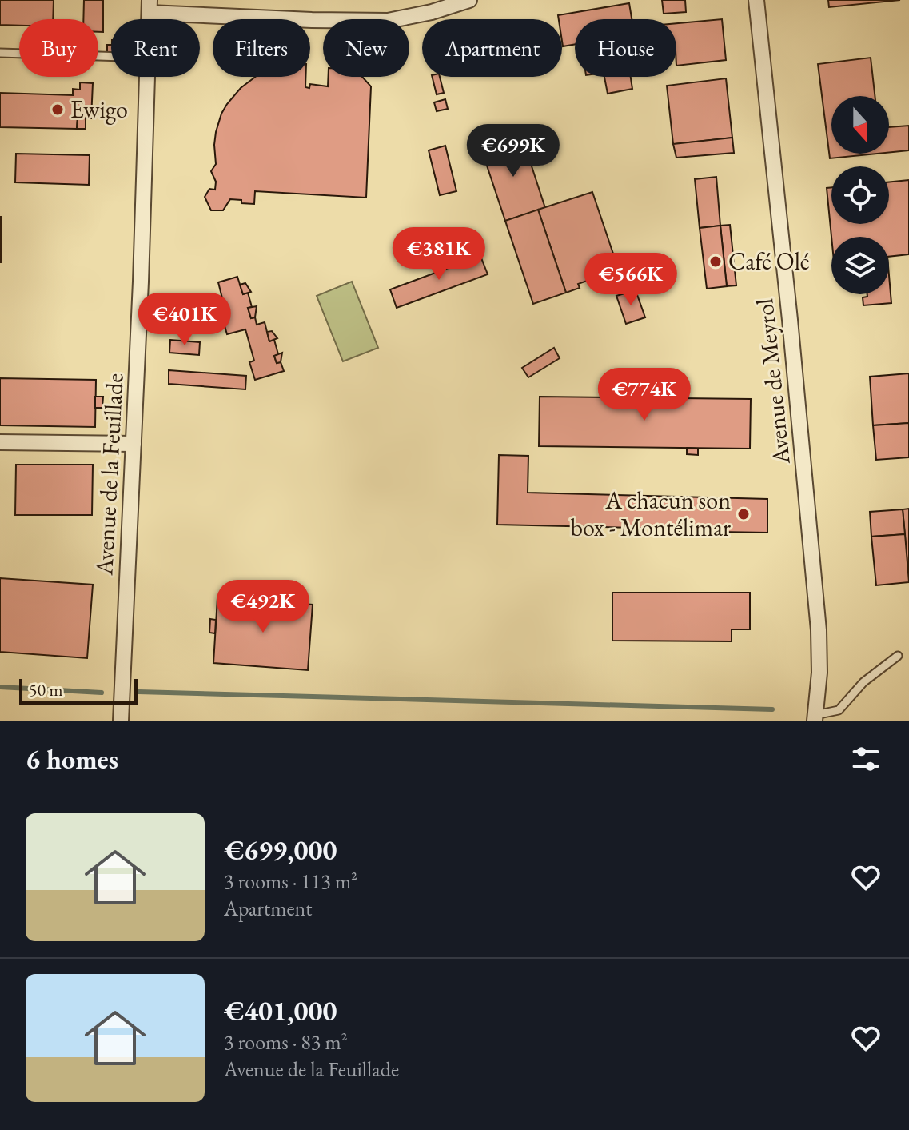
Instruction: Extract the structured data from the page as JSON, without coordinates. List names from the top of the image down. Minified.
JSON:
{"streets":{"street":["Avenue de Meyrol","Avenue de la Feuillade"]},"places":["Ewigo","Café Olé","A chacun son box - Montélimar"],"scale_bar":"50 m","north":"bottom","page":{"chip":["Buy","Rent","Filters","New","Apartment","House"],"price":["€699K","€381K","€566K","€401K","€774K","€492K"],"scale":"50 m","heading":"6 homes","list":[{"name":"€699,000","note":"3 rooms · 113 m² · Apartment"},{"name":"€401,000","note":"3 rooms · 83 m² · Avenue de la Feuillade"}]}}
